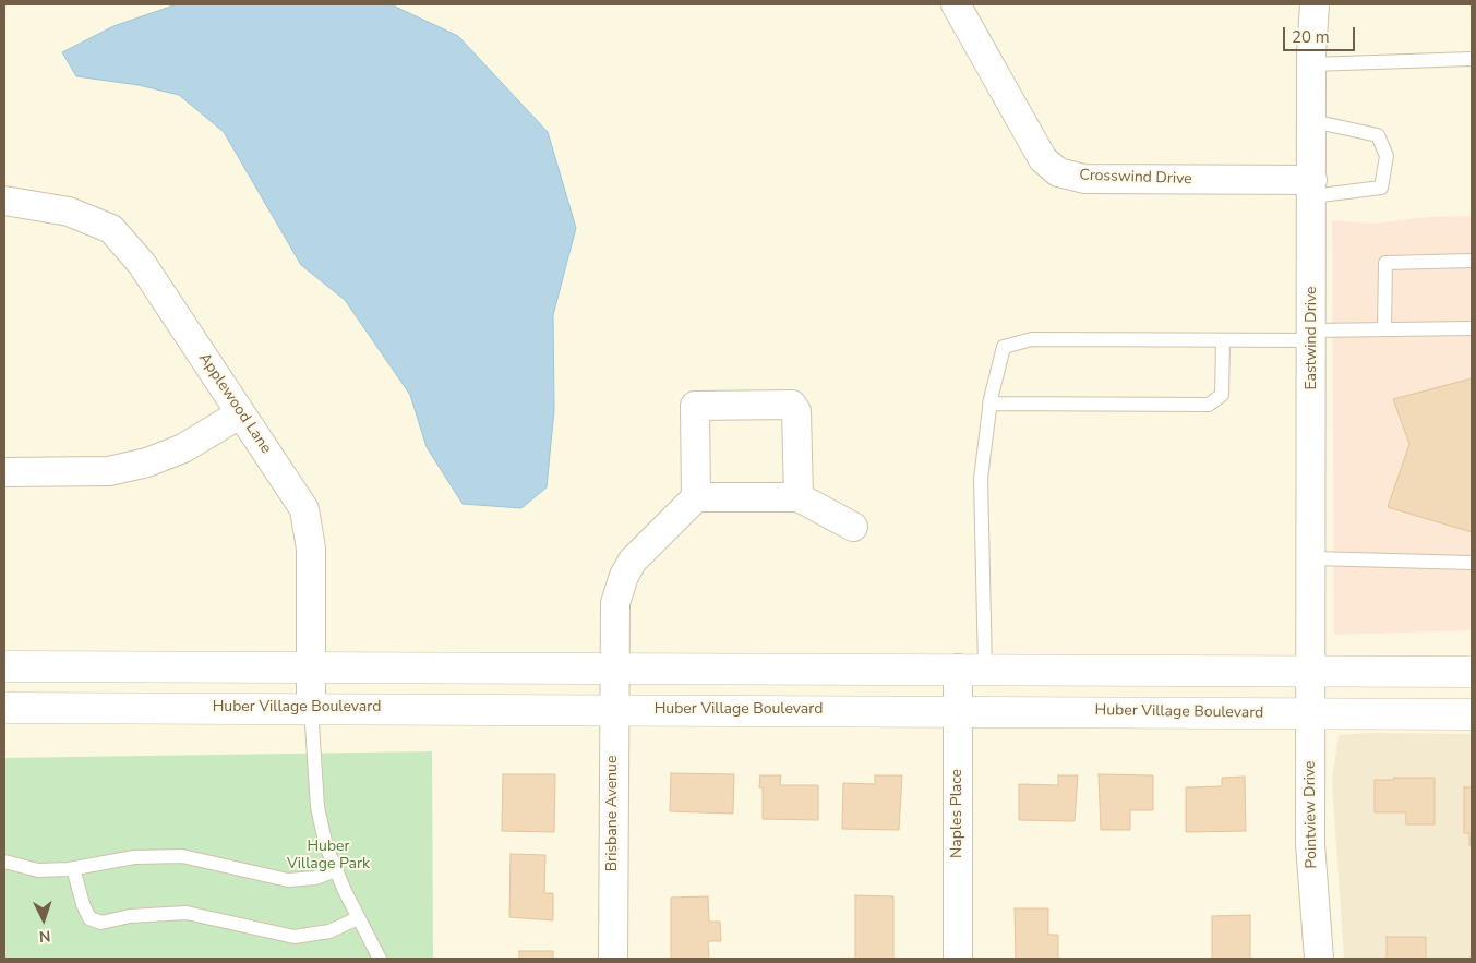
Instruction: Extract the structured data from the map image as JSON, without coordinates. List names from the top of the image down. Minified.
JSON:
{"streets":{"street":["Crosswind Drive","Eastwind Drive","Applewood Lane","Huber Village Boulevard","Brisbane Avenue","Naples Place","Pointview Drive"]},"crossings":[["Crosswind Drive","Eastwind Drive"],["Eastwind Drive","Pointview Drive"],["Applewood Lane","Huber Village Boulevard"],["Huber Village Boulevard","Brisbane Avenue"],["Huber Village Boulevard","Naples Place"],["Huber Village Boulevard","Pointview Drive"]],"parks":["Huber Village Park"],"scale_bar":"20 m","north":"bottom"}
